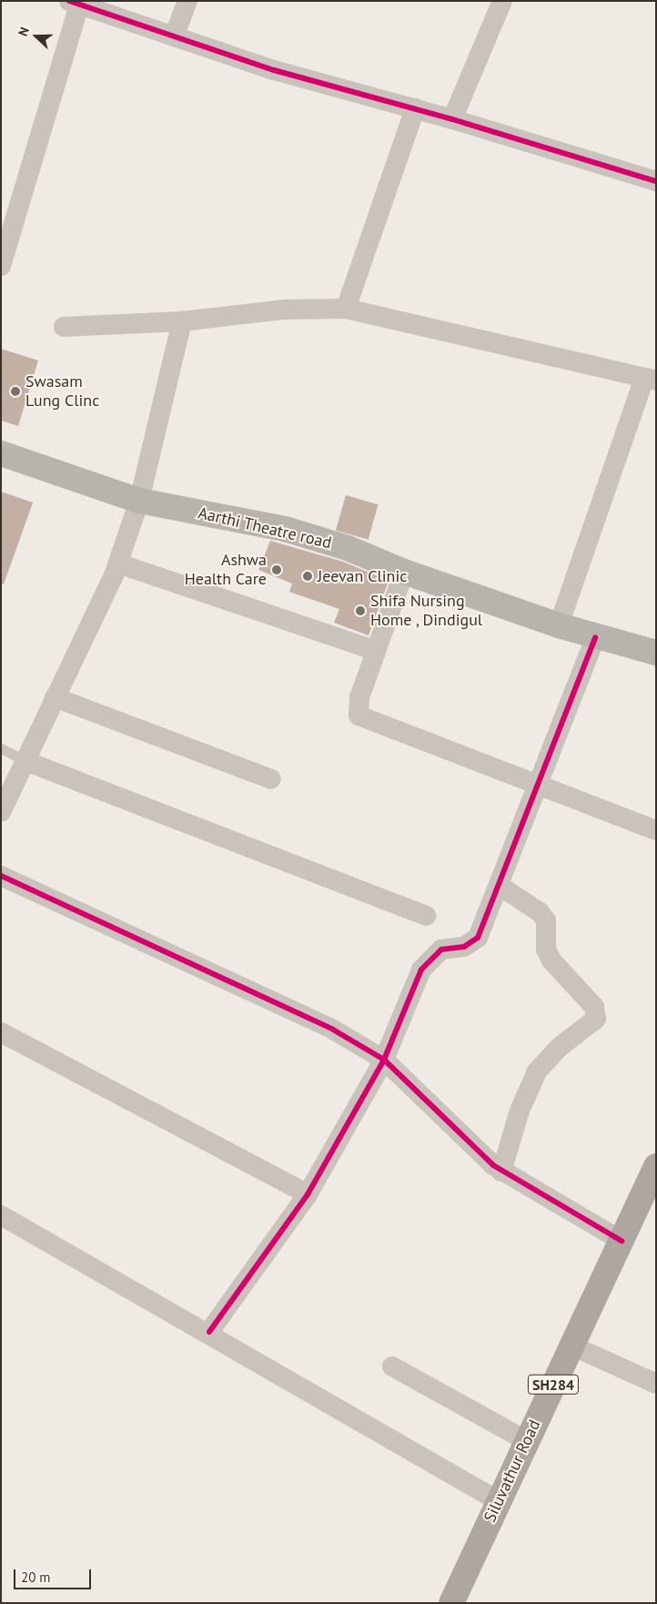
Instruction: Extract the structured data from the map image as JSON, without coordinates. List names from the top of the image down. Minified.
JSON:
{"streets":{"main road":["Aarthi Theatre road","SH284","Siluvathur Road"]},"places":["Swasam Lung Clinc","Ashwa Health Care","Jeevan Clinic","Shifa Nursing Home , Dindigul"],"scale_bar":"20 m","north":"left"}
